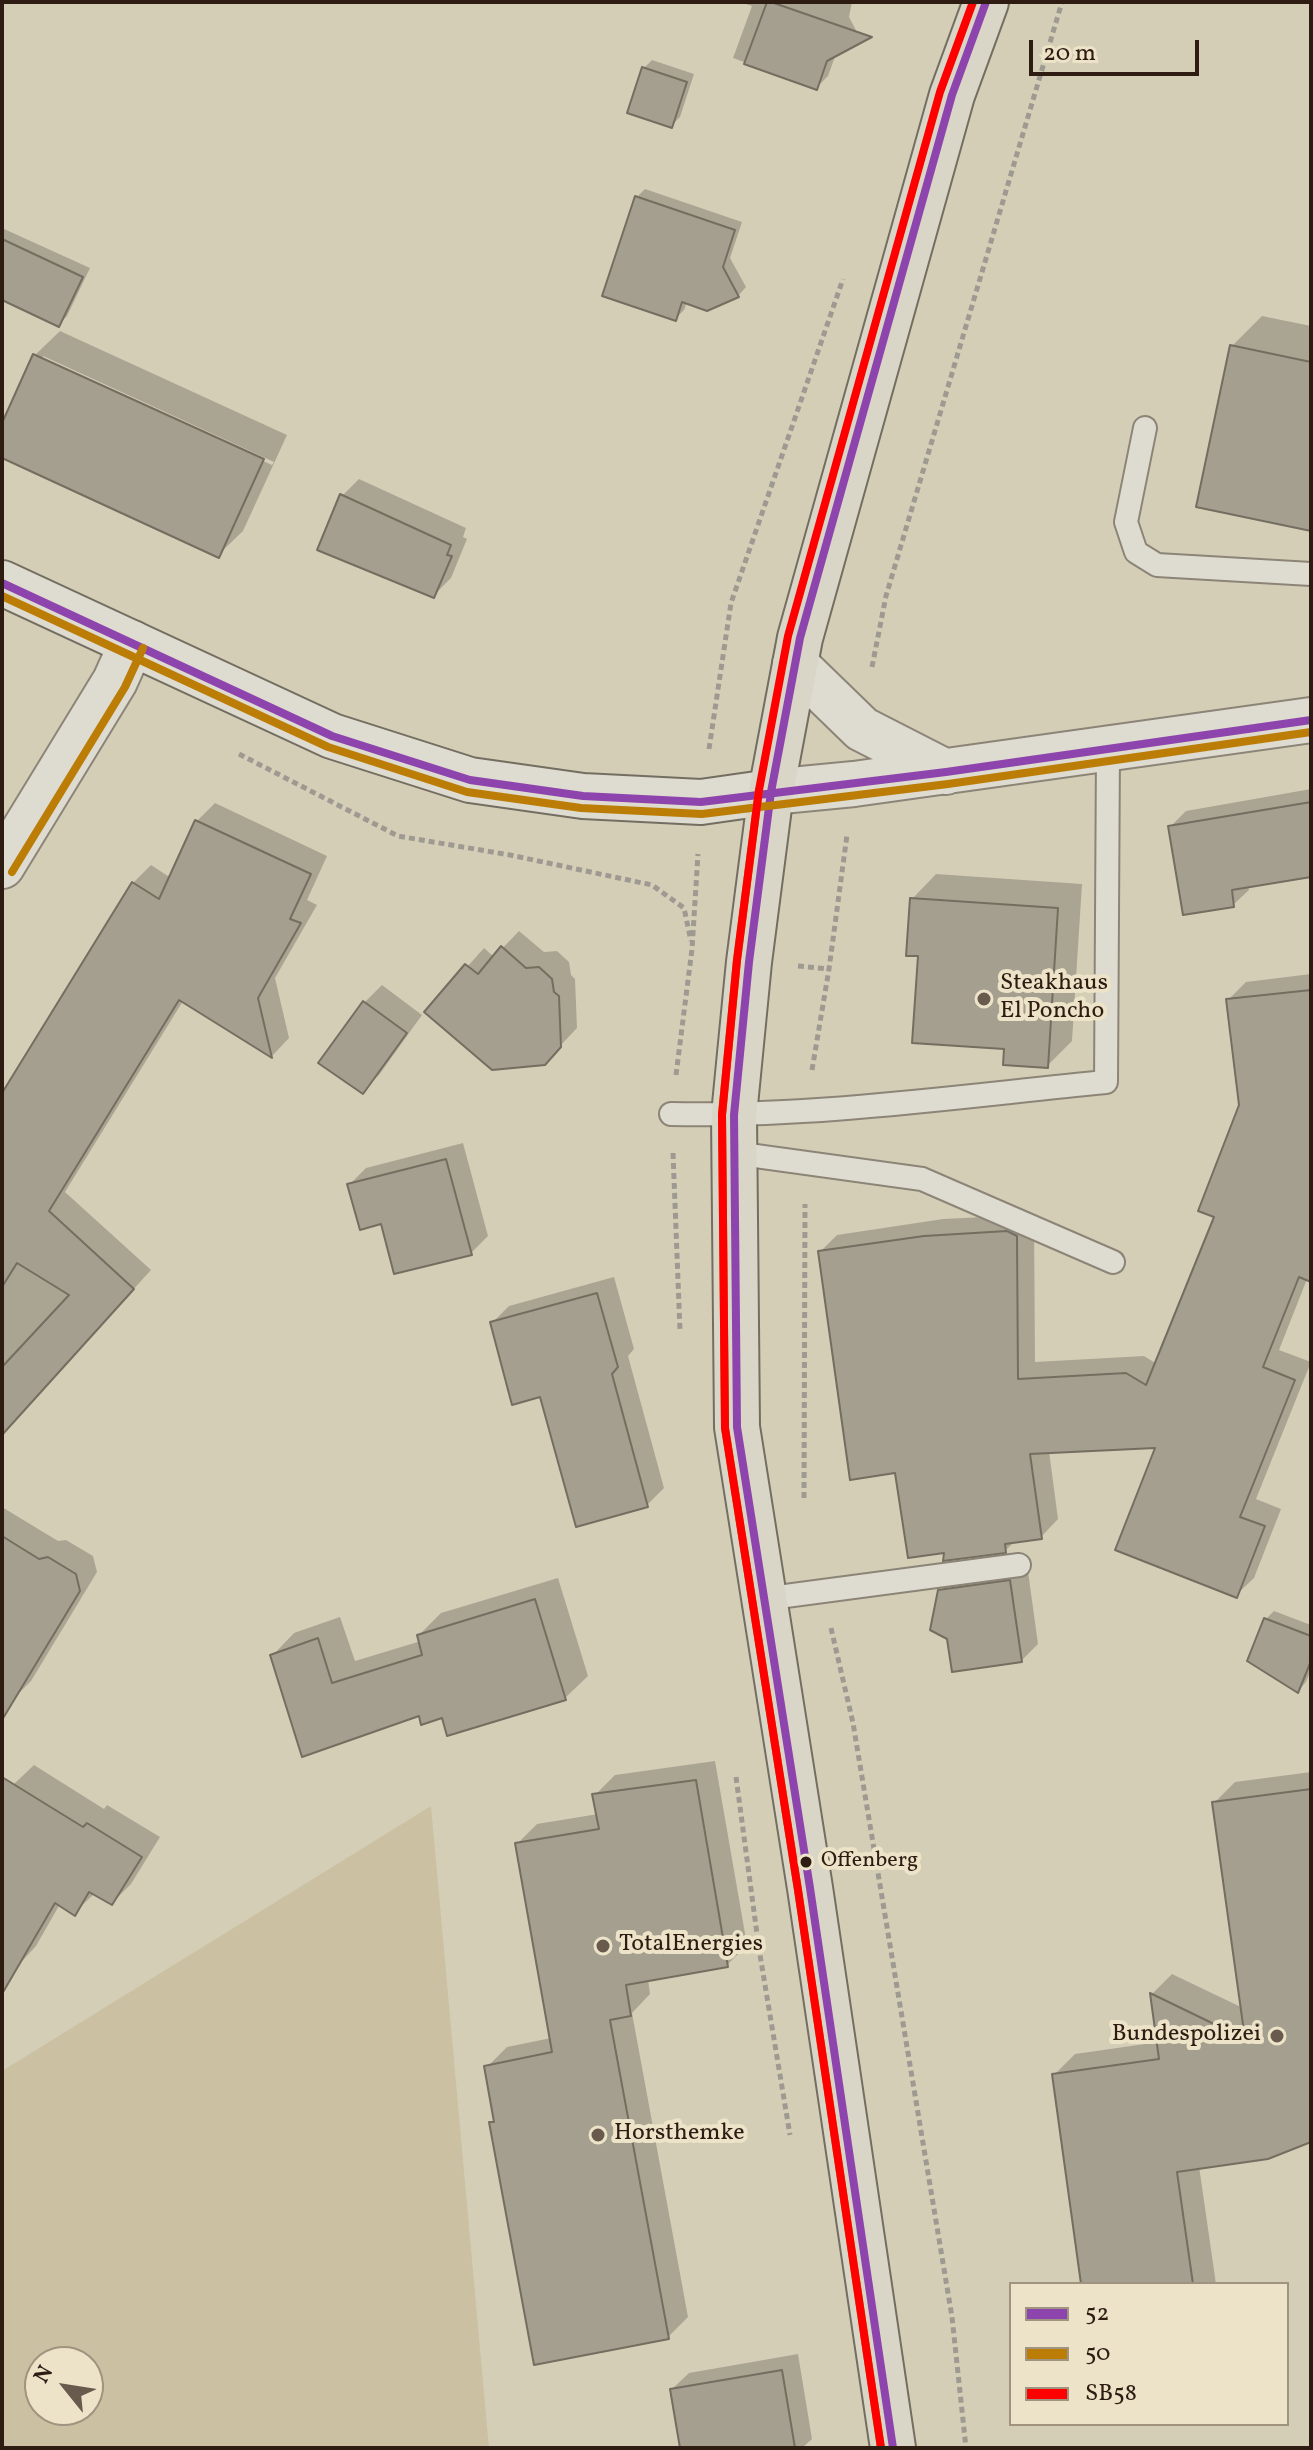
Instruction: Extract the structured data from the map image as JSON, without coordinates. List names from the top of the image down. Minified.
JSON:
{"places":["Steakhaus El Poncho","Offenberg","TotalEnergies","Bundespolizei","Horsthemke"],"lines":["transit line 52","transit line SB58","transit line 50"],"legend":["52","50","SB58"],"scale_bar":"20 m","north":"top left"}
